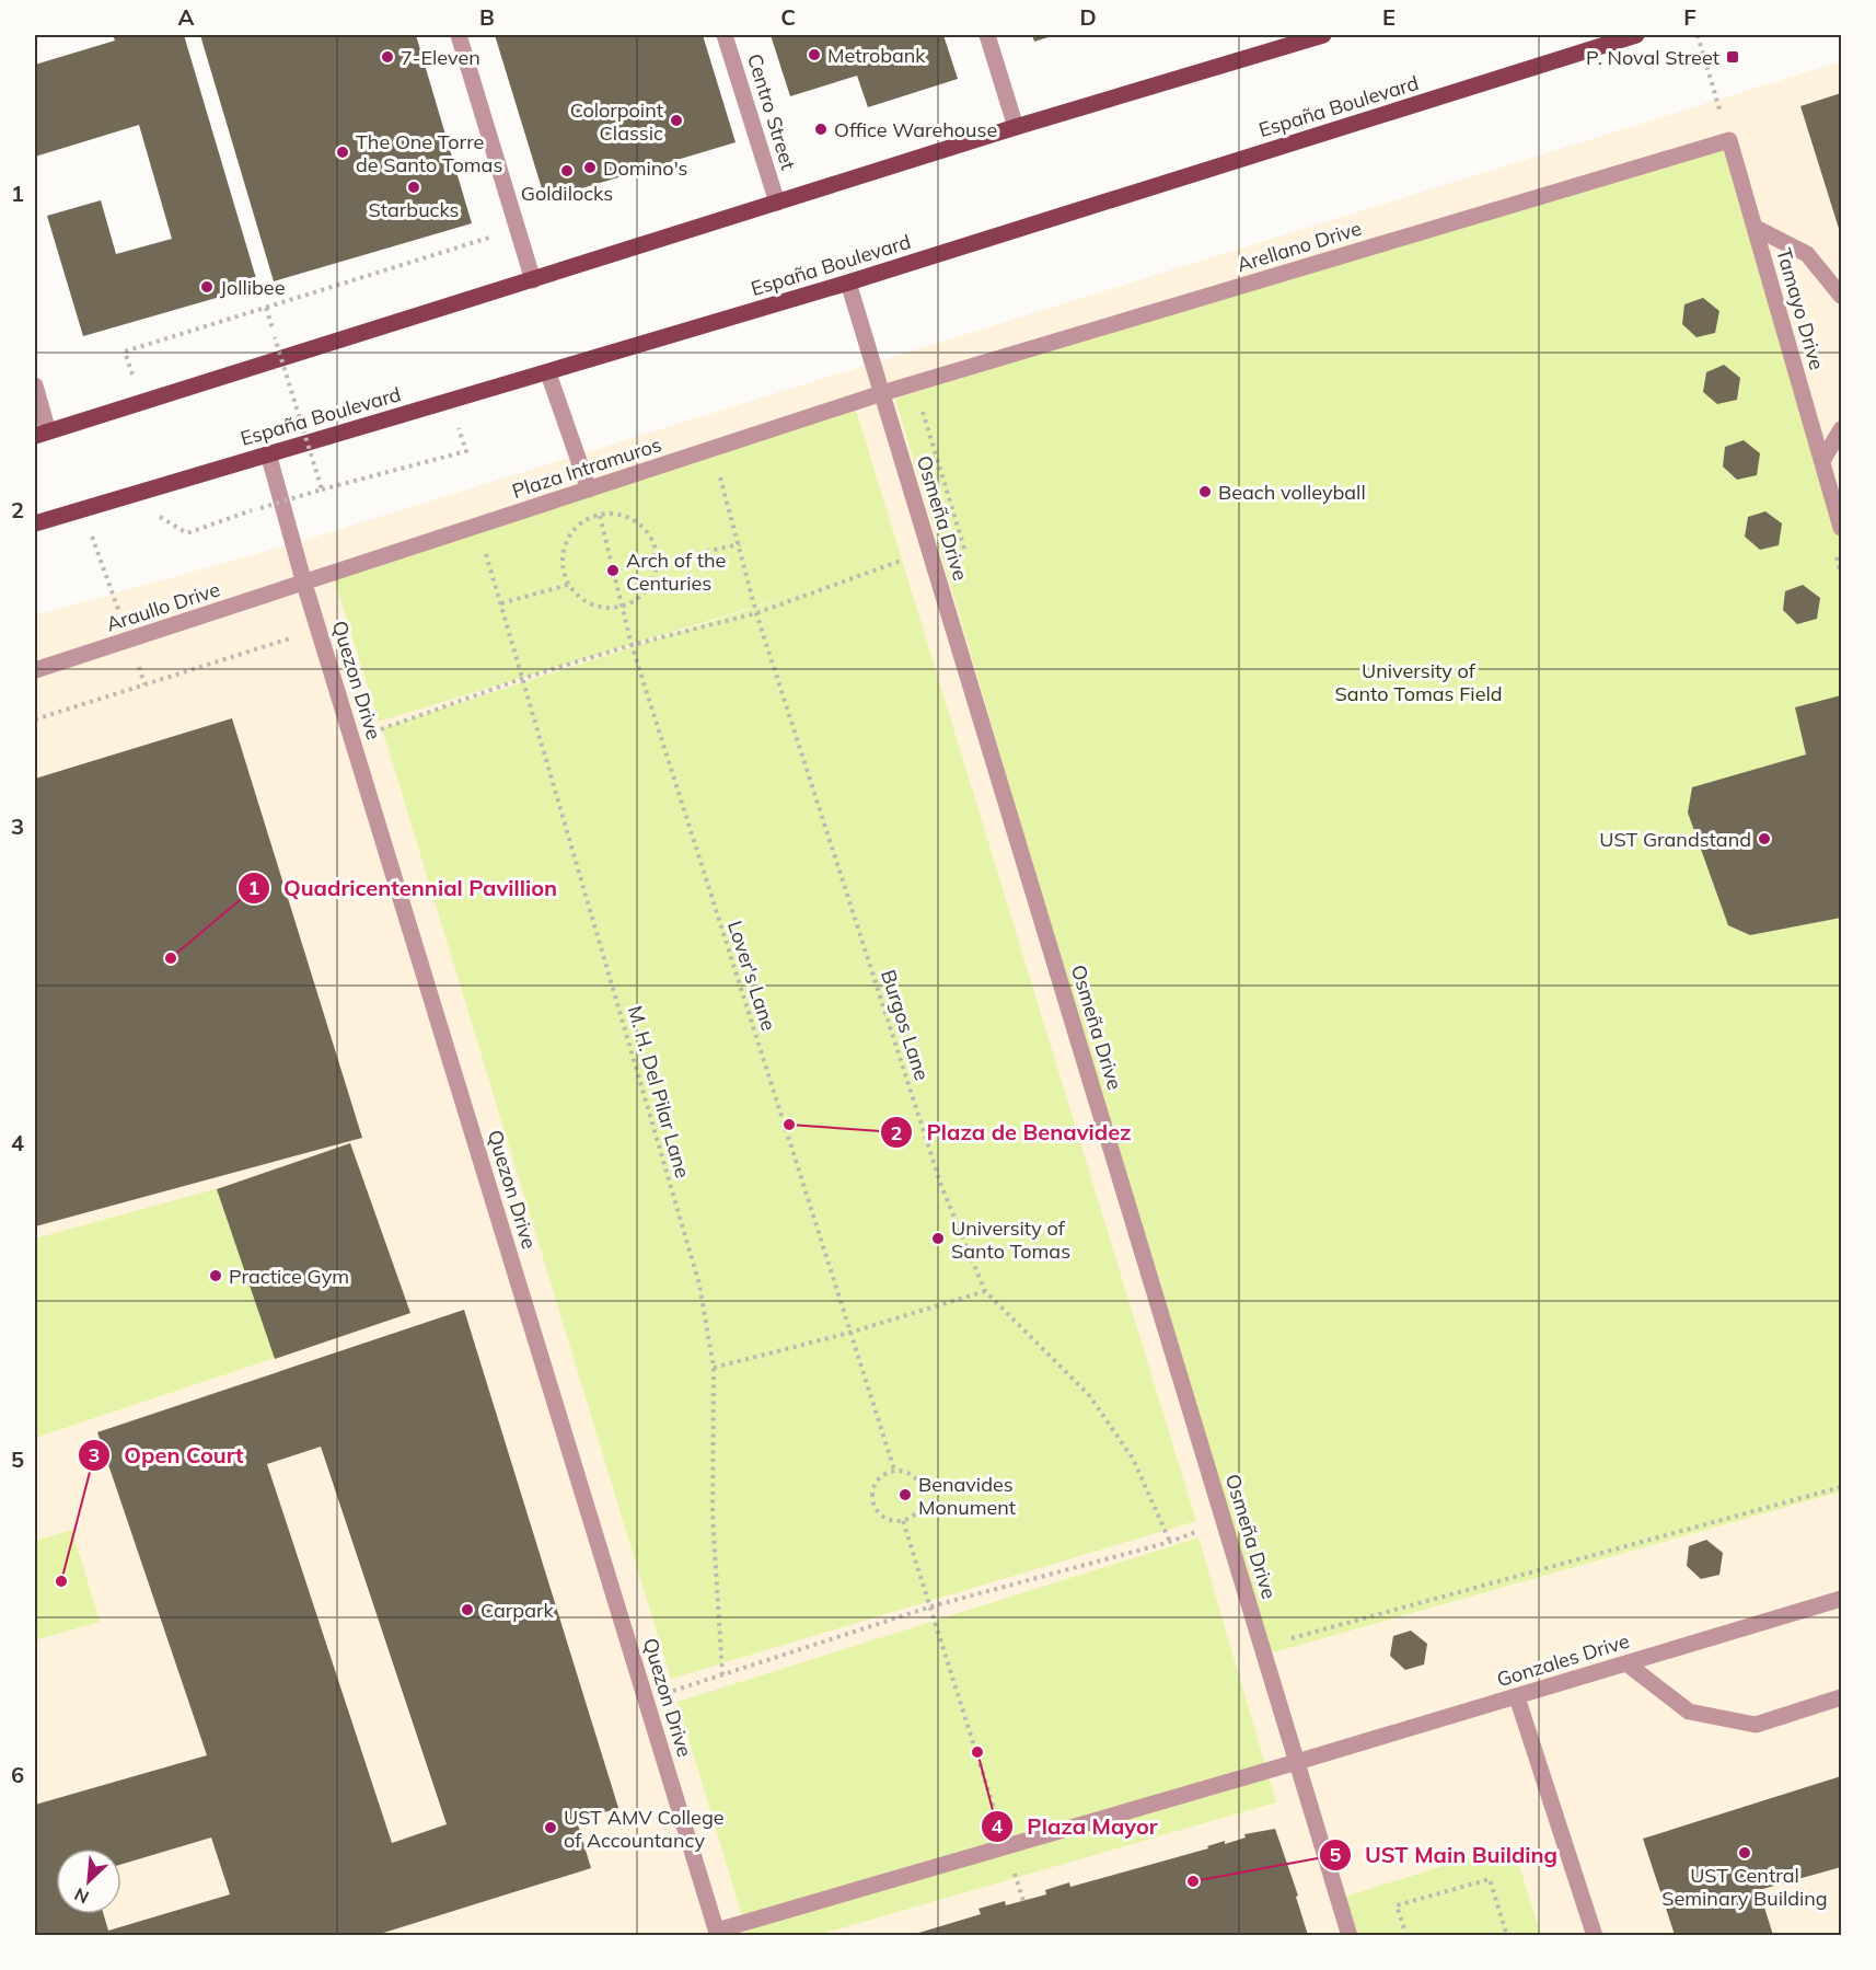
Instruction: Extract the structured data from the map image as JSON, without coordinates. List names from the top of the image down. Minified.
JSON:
{"streets":{"main road":["España Boulevard"],"street":["Centro Street","Arellano Drive","Tamayo Drive","Plaza Intramuros","Osmeña Drive","Araullo Drive","Quezon Drive","Gonzales Drive"],"path":["Lover's Lane","Burgos Lane","M. H. Del Pilar Lane"]},"crossings":[["España Boulevard","Osmeña Drive"],["España Boulevard","Quezon Drive"],["Arellano Drive","Tamayo Drive"],["Arellano Drive","Plaza Intramuros"],["Arellano Drive","Osmeña Drive"],["Plaza Intramuros","Osmeña Drive"],["Plaza Intramuros","Araullo Drive"],["Plaza Intramuros","Quezon Drive"],["Plaza Intramuros","Lover's Lane"],["Osmeña Drive","Gonzales Drive"],["Araullo Drive","Quezon Drive"],["Quezon Drive","Gonzales Drive"]],"parks":["University of Santo Tomas Field"],"places":{"other":["Metrobank","7-Eleven","Colorpoint Classic","Office Warehouse","The One Torre de Santo Tomas","Domino's","Goldilocks","Starbucks","Jollibee","Beach volleyball","Arch of the Centuries","UST Grandstand","Quadricentennial Pavillion","Plaza de Benavidez","University of Santo Tomas","Practice Gym","Benavides Monument","Open Court","Carpark","Plaza Mayor","UST AMV College of Accountancy","UST Central Seminary Building","UST Main Building"],"transit":["P. Noval Street"]},"north":"bottom left","grid":{"columns":["A","B","C","D","E","F"],"rows":["1","2","3","4","5","6"]}}
